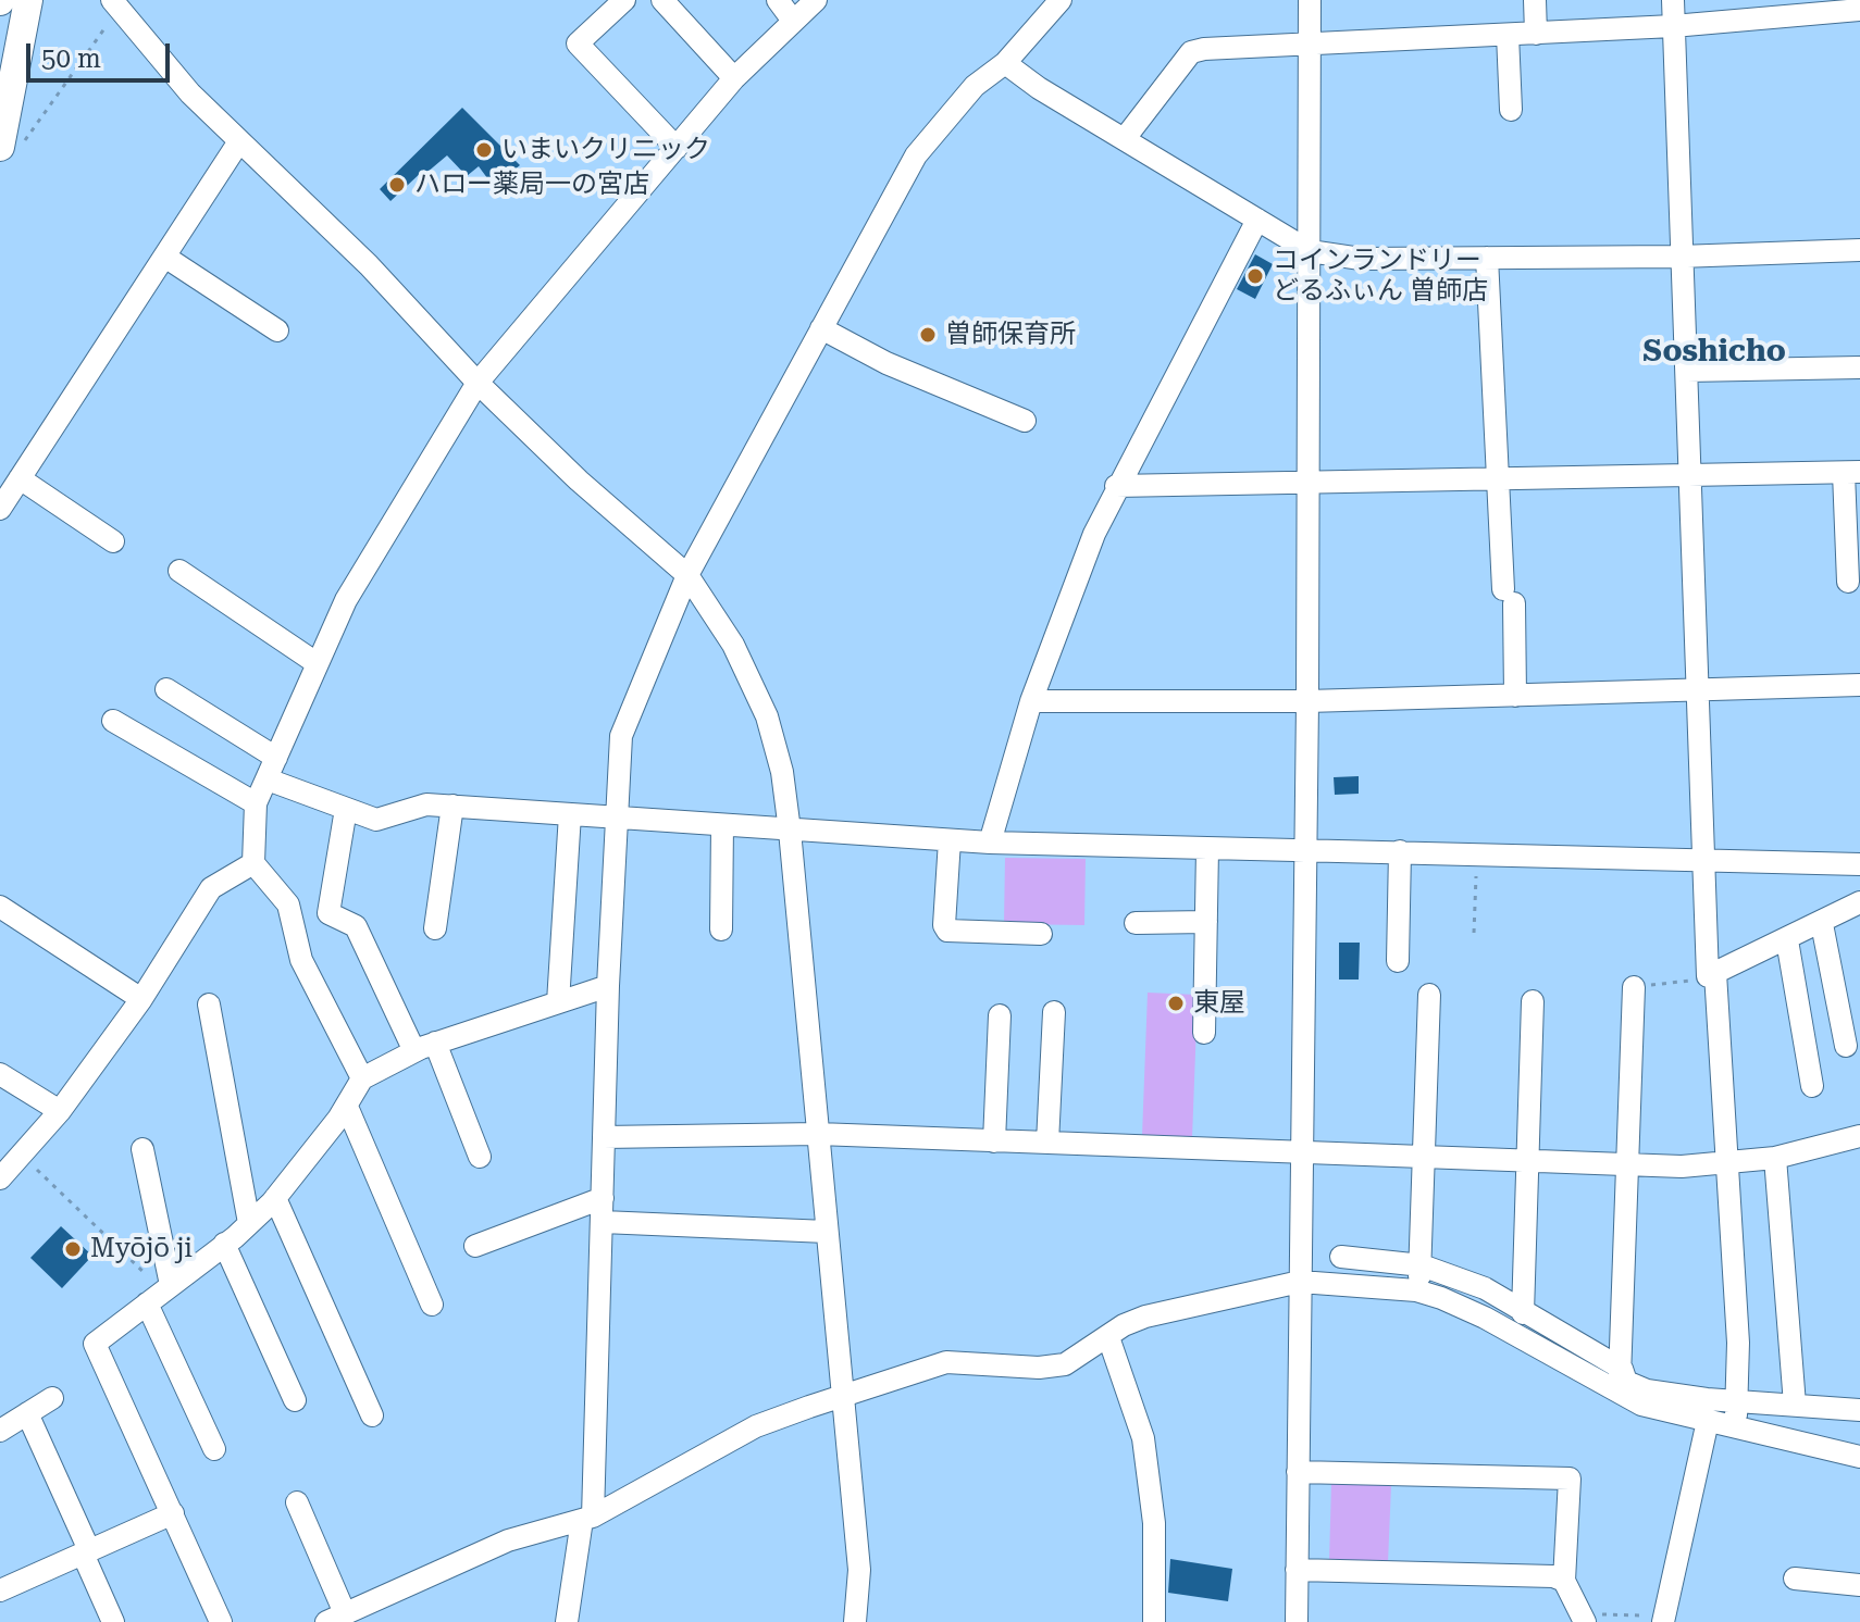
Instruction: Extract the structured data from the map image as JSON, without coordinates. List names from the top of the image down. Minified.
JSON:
{"districts":["Soshicho"],"places":["いまいクリニック","ハロー薬局一の宮店","コインランドリー どるふぃん 曽師店","曽師保育所","東屋","Myōjō ji"],"scale_bar":"50 m"}
